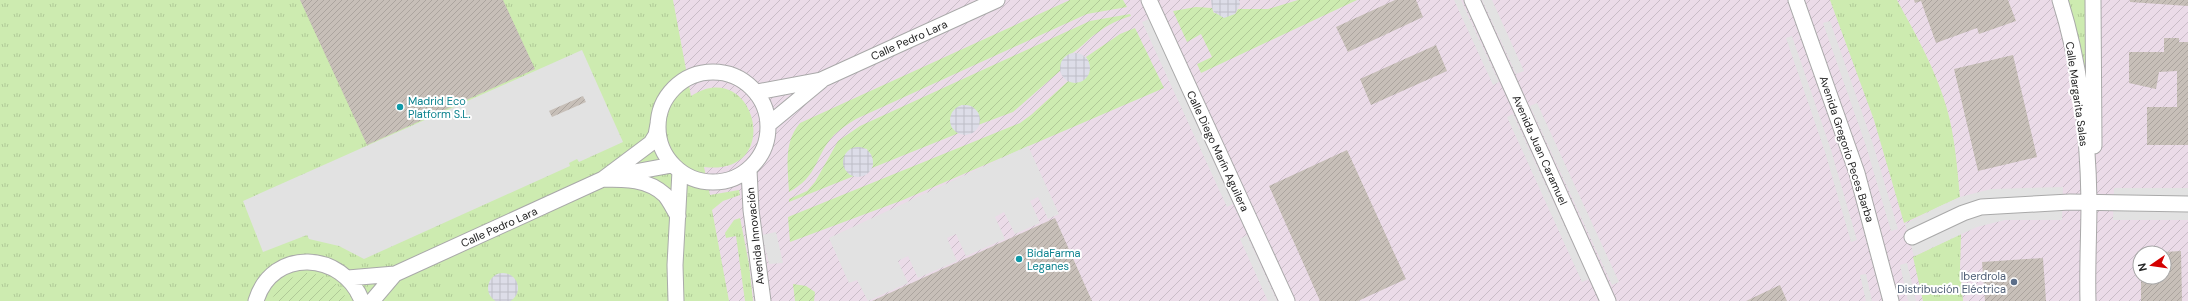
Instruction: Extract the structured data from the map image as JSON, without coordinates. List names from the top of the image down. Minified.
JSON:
{"streets":{"street":["Calle Pedro Lara","Calle Margarita Salas","Avenida Gregorio Peces Barba","Avenida Juan Caramuel","Calle Diego Marín Aguilera","Avenida Innovación"]},"crossings":[["Calle Pedro Lara","Avenida Innovación"]],"places":["Madrid Eco Platform S.L.","BidaFarma Leganes","Iberdrola Distribución Eléctrica"],"north":"left"}
